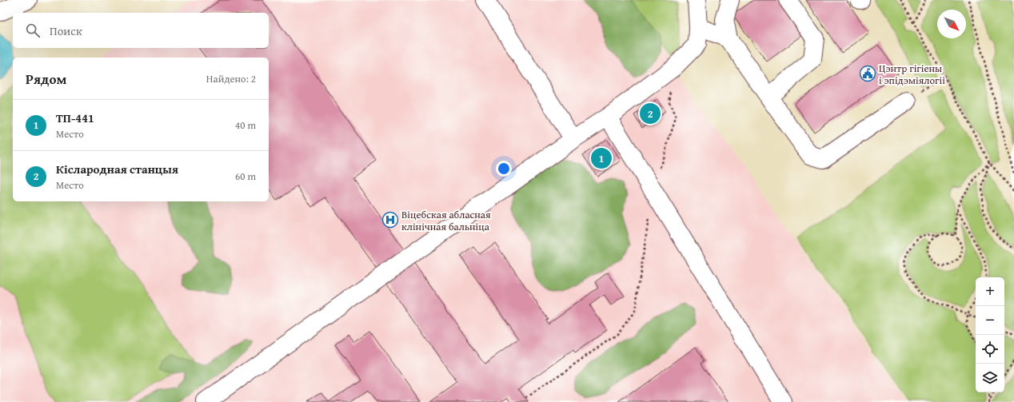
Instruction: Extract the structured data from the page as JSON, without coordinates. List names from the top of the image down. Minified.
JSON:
{"places":{"public building":["Цэнтр гігіены і эпідэміялогіі"],"hospital":["Віцебская абласная клінічная бальніца"]},"north":"bottom right","page":{"search":"Поиск","heading":["Рядом","Найдено: 2"],"list":[{"mark":"1","name":"ТП-441","note":"Место","value":"40 m"},{"mark":"2","name":"Кіслародная станцыя","note":"Место","value":"60 m"}],"pins":["2","1"],"map_buttons":["+","−"]}}
